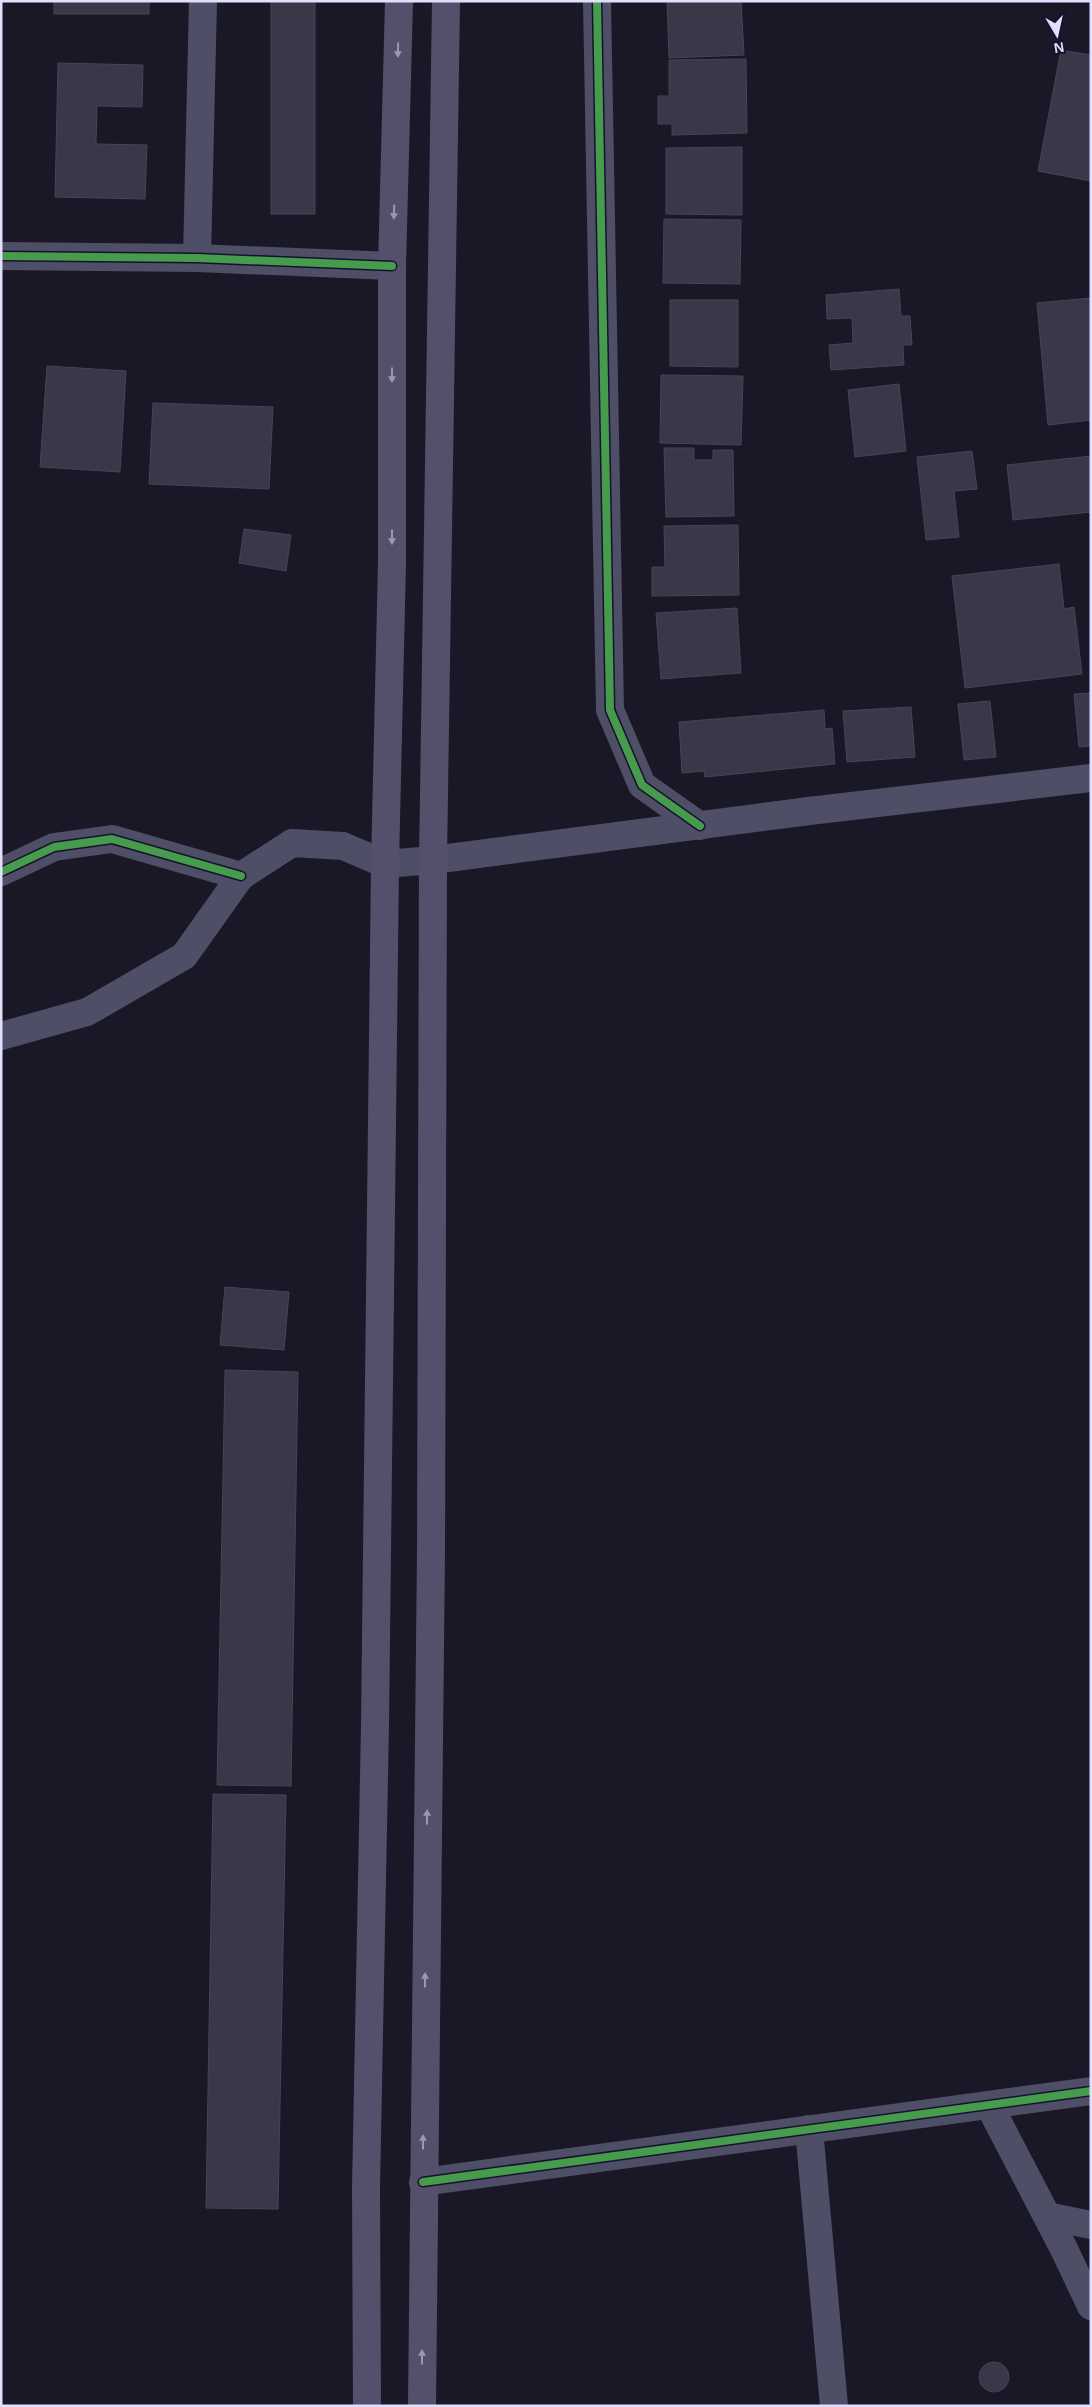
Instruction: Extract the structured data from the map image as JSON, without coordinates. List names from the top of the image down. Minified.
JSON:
{"north":"bottom"}
